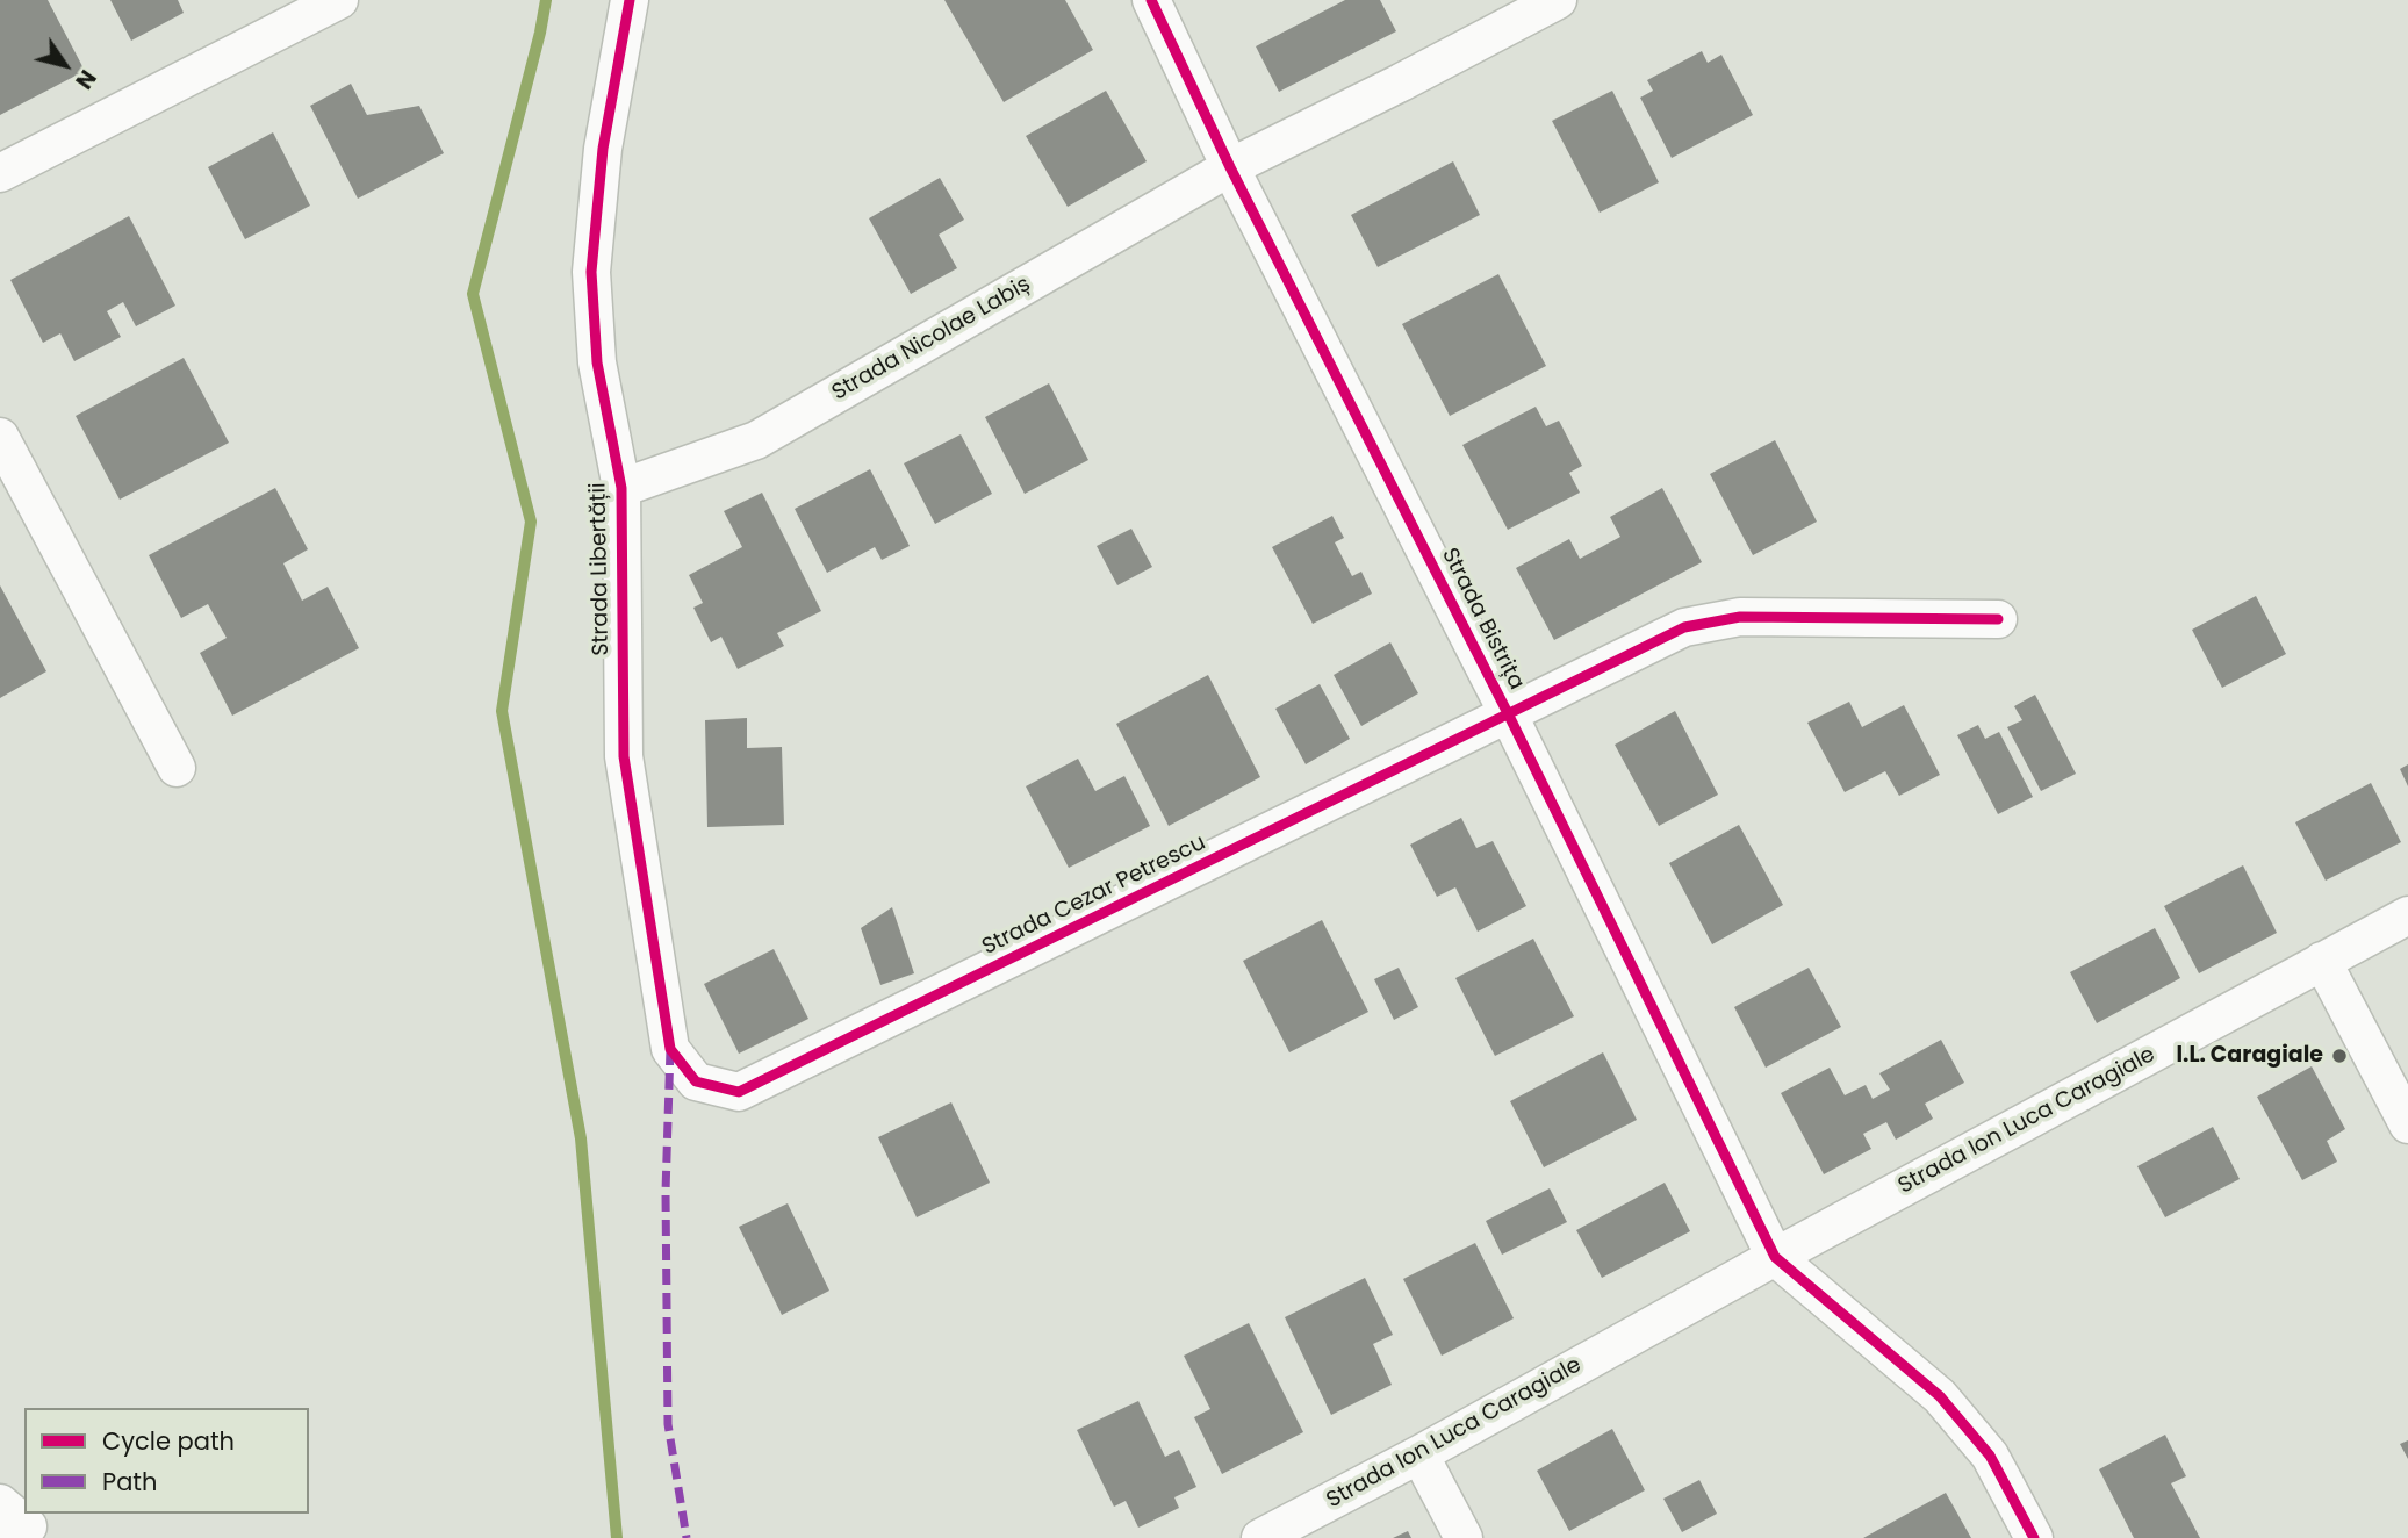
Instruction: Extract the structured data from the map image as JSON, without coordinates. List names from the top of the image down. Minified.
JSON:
{"streets":{"street":["Strada Nicolae Labiș","Strada Libertății","Strada Bistrița","Strada Cezar Petrescu","Strada Ion Luca Caragiale"]},"crossings":[["Strada Nicolae Labiș","Strada Libertății"],["Strada Nicolae Labiș","Strada Bistrița"],["Strada Libertății","Strada Cezar Petrescu"],["Strada Bistrița","Strada Cezar Petrescu"],["Strada Bistrița","Strada Ion Luca Caragiale"]],"places":["I.L. Caragiale"],"legend":["Cycle path","Path"],"north":"bottom right"}
